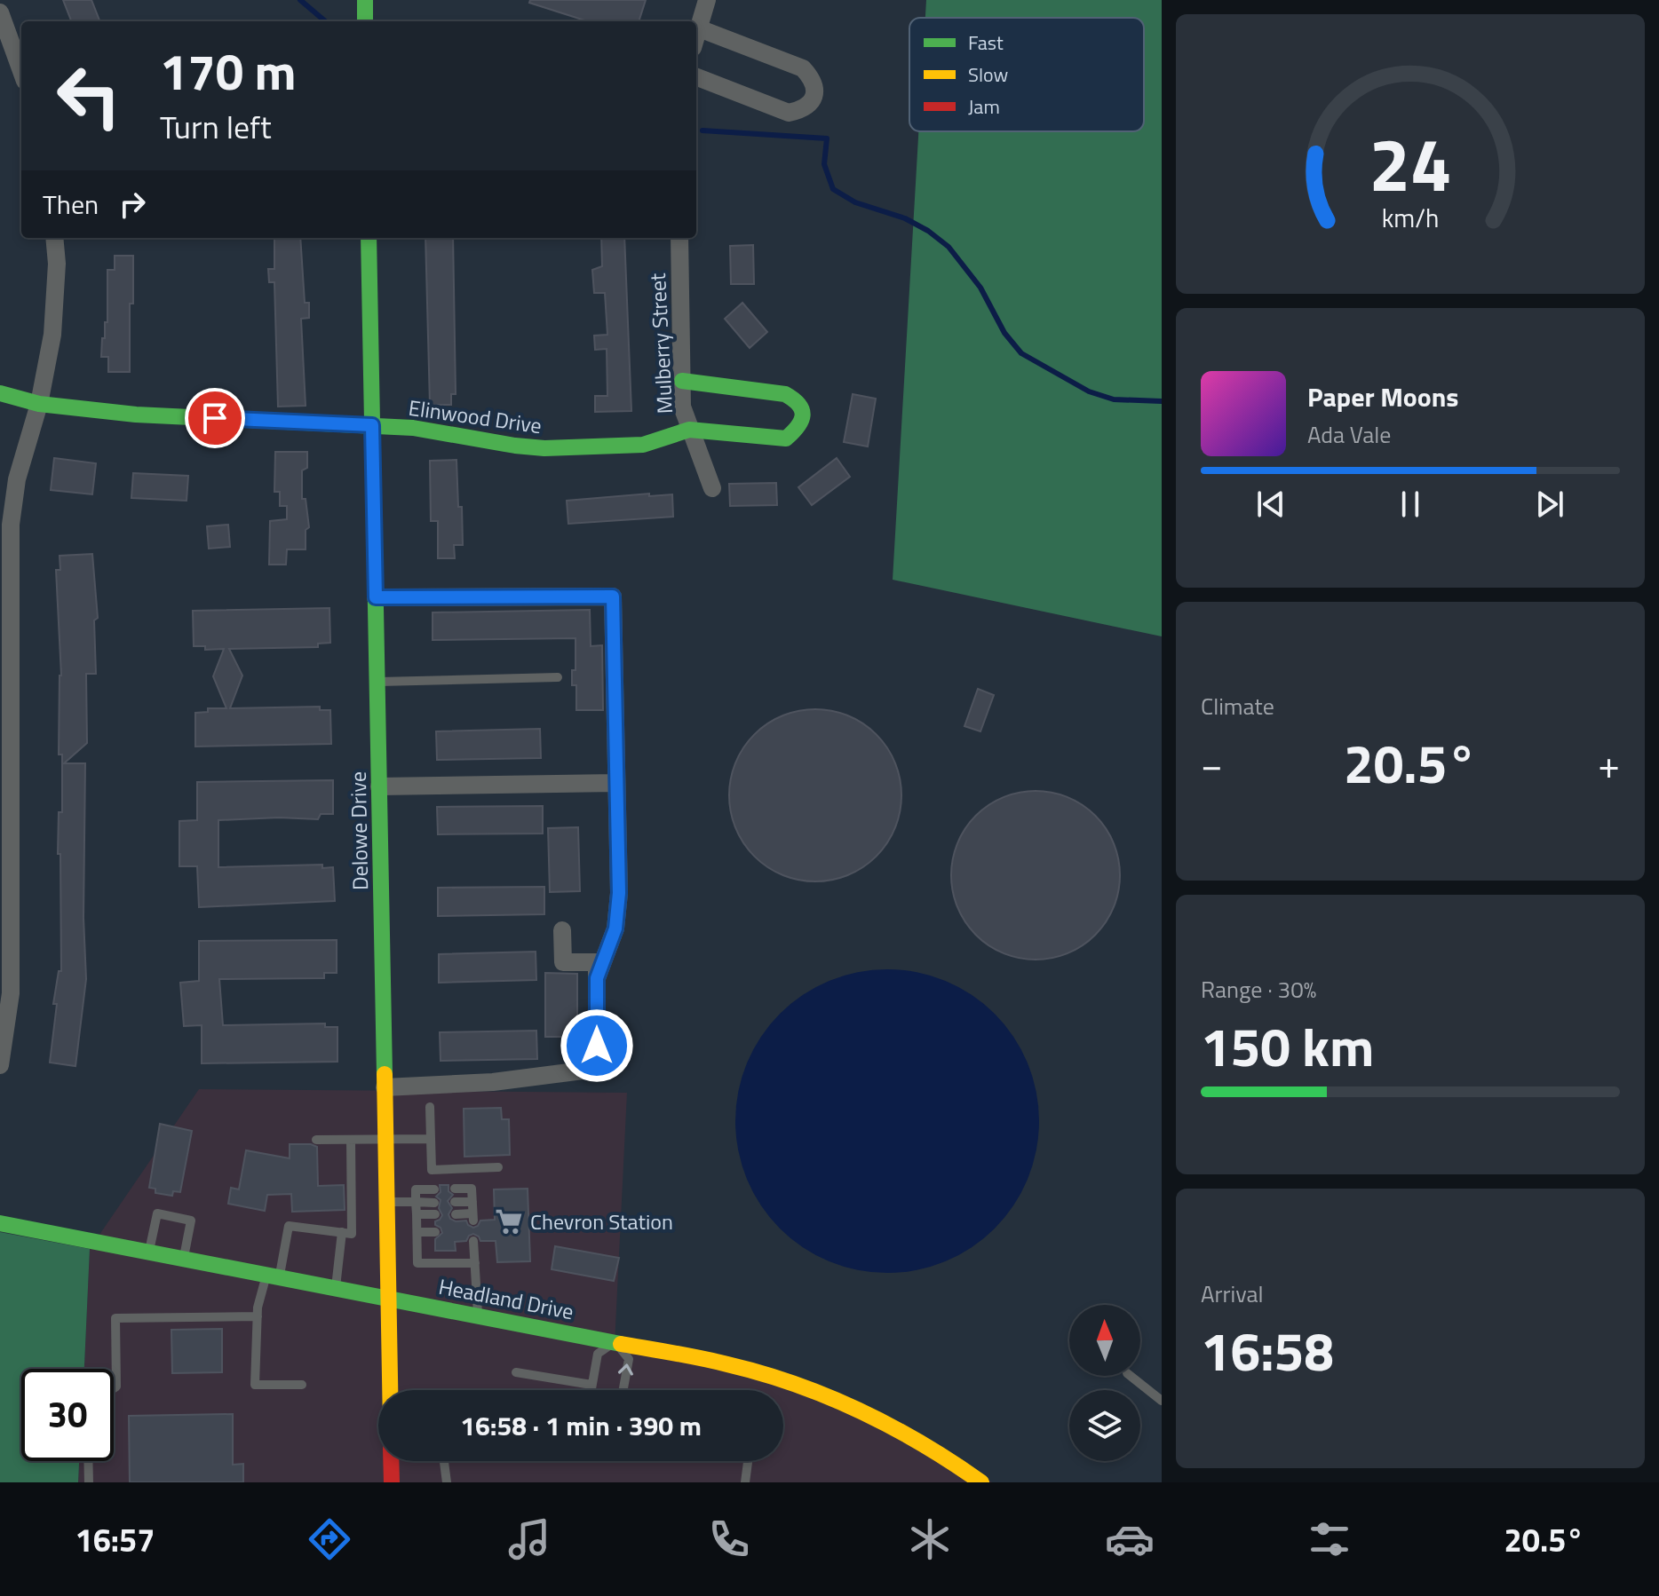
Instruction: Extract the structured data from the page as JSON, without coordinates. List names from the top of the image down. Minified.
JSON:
{"streets":{"street":["Mulberry Street","Elinwood Drive","Delowe Drive","Headland Drive"]},"crossings":[["Mulberry Street","Elinwood Drive"],["Elinwood Drive","Delowe Drive"],["Delowe Drive","Headland Drive"]],"places":{"supermarket":["Chevron Station"]},"legend":["Fast","Slow","Jam"],"north":"top","page":{"turn":["170 m","Turn left"],"then":"Then","song":["Paper Moons","Ada Vale"],"tile":["Climate",["Range · 30%","150 km"],["Arrival","16:58"]],"heat":["−","20.5°","+"],"limit":"30","trip":"16:58 · 1 min · 390 m","tabs":["16:57","20.5°"],"gauge":["24","km/h"]}}
